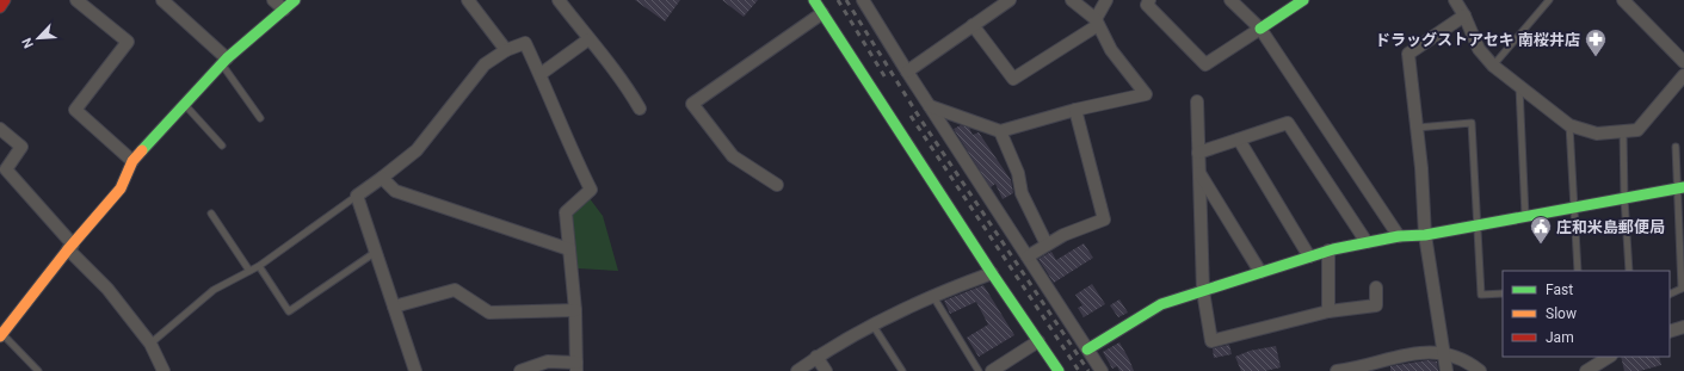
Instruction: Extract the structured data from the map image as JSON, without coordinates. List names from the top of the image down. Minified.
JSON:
{"places":{"pharmacy":["ドラッグストアセキ 南桜井店"],"public building":["庄和米島郵便局"]},"legend":["Fast","Slow","Jam"],"north":"bottom left"}
